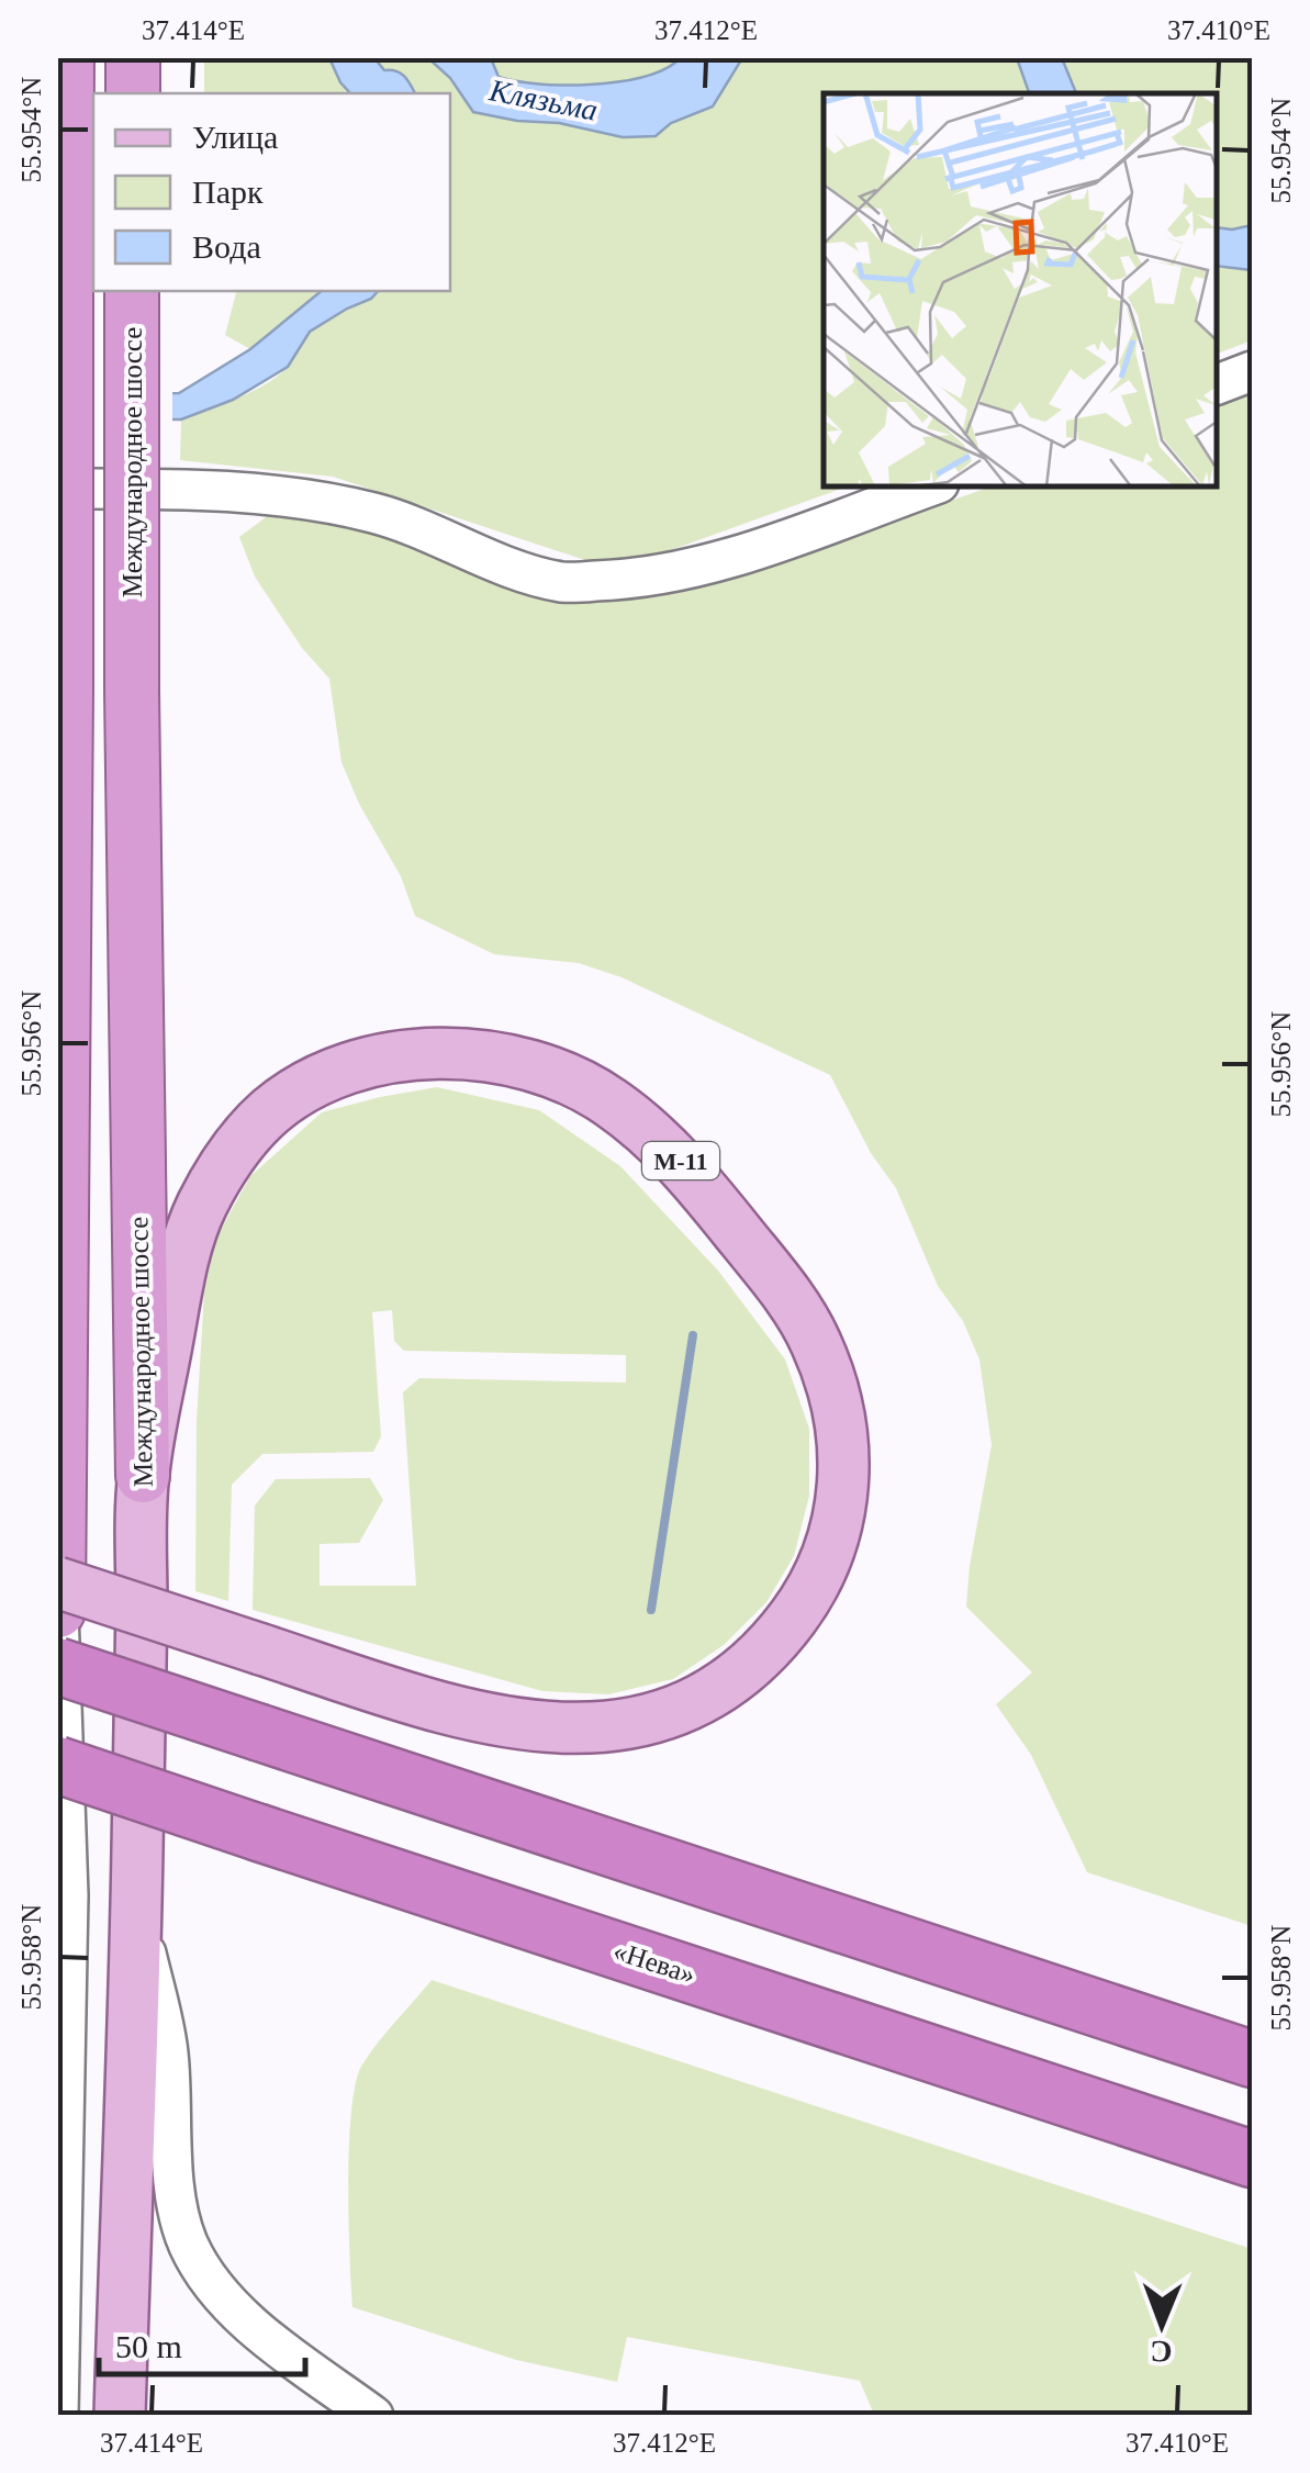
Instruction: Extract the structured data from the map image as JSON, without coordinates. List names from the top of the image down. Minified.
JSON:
{"streets":{"highway":["Международное шоссе","«Нева»"],"main road":["М-11"]},"crossings":[["Международное шоссе","М-11"]],"water":["Клязьма"],"legend":["Улица","Парк","Вода"],"scale_bar":"50 m","north":"bottom","coordinates":["37.414°E","37.412°E","37.410°E","55.954°N","55.956°N","55.958°N"]}
